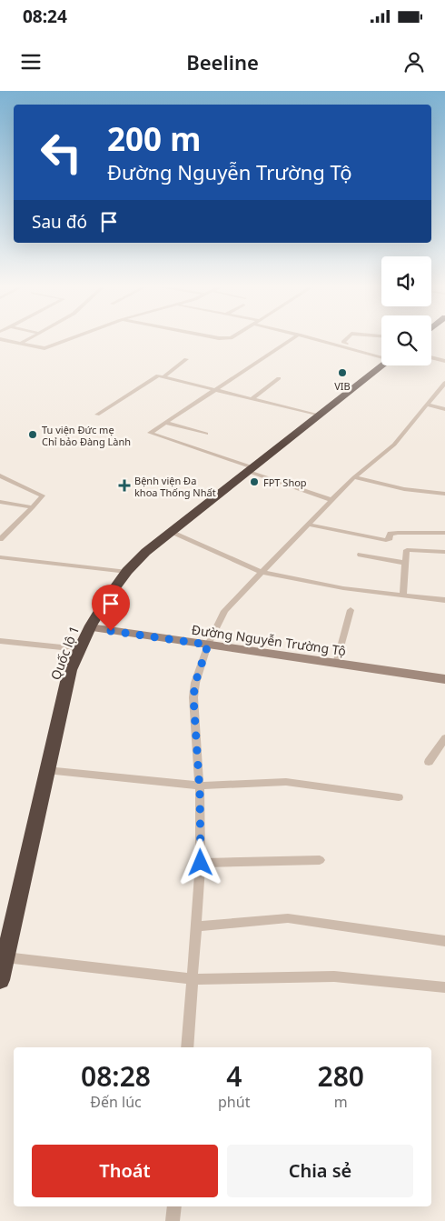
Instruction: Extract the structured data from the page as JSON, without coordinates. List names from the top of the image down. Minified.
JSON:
{"streets":{"highway":["Quốc lộ 1"],"main road":["Đường Nguyễn Trường Tộ"]},"crossings":[["Đường Nguyễn Trường Tộ","Quốc lộ 1"]],"places":{"other":["VIB","Tu viện Đức mẹ Chỉ bảo Đàng Lành","FPT Shop"],"health":["Bệnh viện Đa khoa Thống Nhất"]},"page":{"status":"08:24","header":"Beeline","turn":["200 m","Đường Nguyễn Trường Tộ"],"then":"Sau đó","eta":["08:28","Đến lúc","4","phút","280","m"],"buttons":["Thoát","Chia sẻ"]}}
